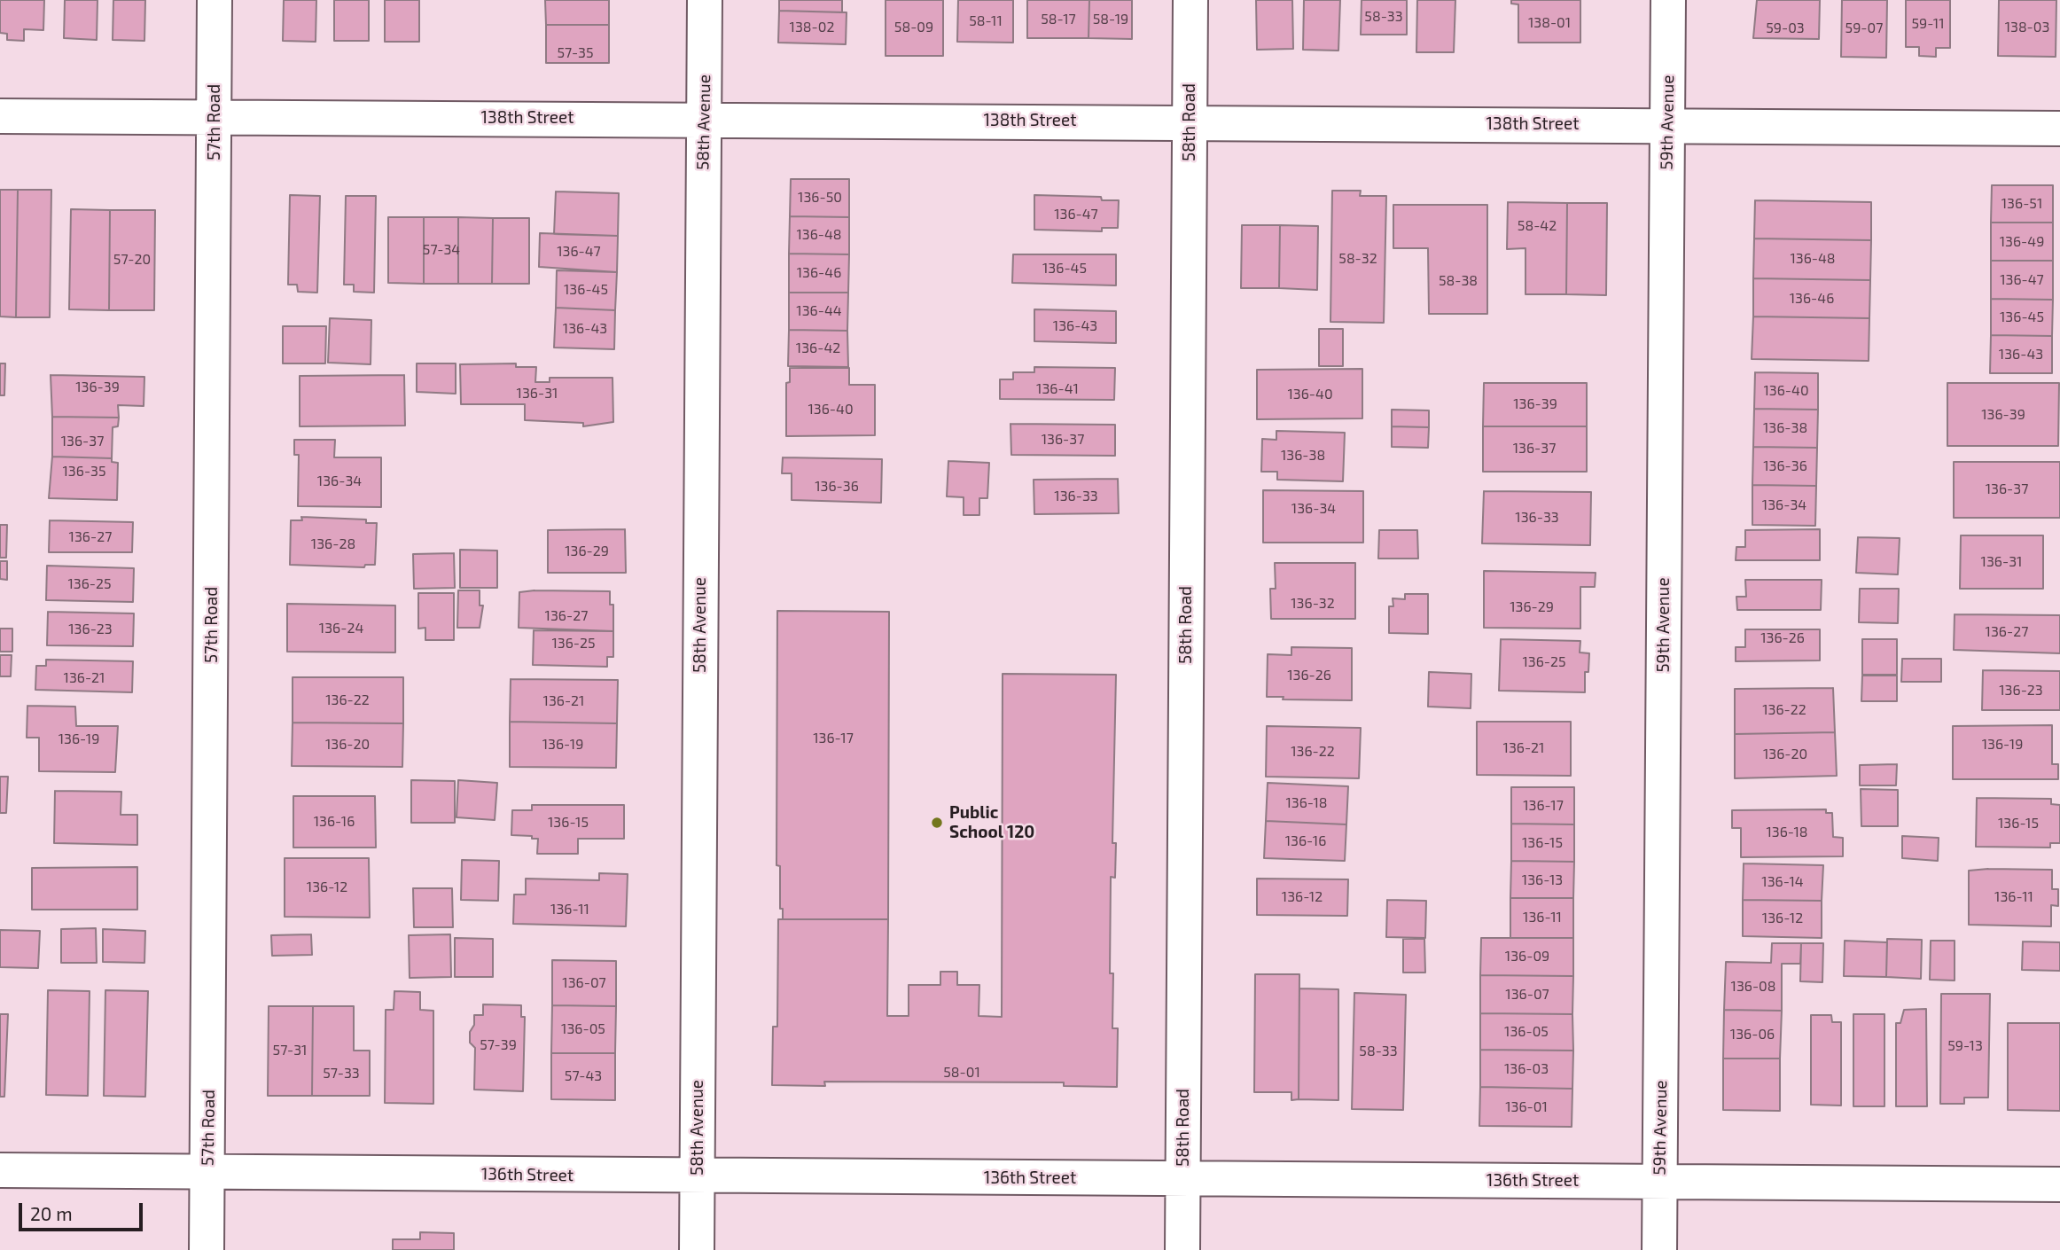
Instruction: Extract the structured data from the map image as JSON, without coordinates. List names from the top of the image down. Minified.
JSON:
{"streets":{"street":["138th Street","57th Road","58th Avenue","58th Road","59th Avenue","136th Street"]},"crossings":[["138th Street","57th Road"],["138th Street","58th Avenue"],["138th Street","58th Road"],["138th Street","59th Avenue"],["57th Road","136th Street"],["58th Avenue","136th Street"],["58th Road","136th Street"],["59th Avenue","136th Street"]],"places":["Public School 120"],"house_numbers":["58-33","58-17","58-19","58-11","138-01","59-11","138-02","58-09","138-03","59-03","59-07","57-35","136-50","136-51","136-47","58-42","136-48","136-49","57-34","136-47","58-32","136-48","57-20","136-45","136-46","136-47","58-38","136-45","136-46","136-44","136-45","136-43","136-43","136-42","136-43","136-39","136-41","136-40","136-31","136-40","136-39","136-40","136-39","136-38","136-37","136-37","136-37","136-38","136-36","136-35","136-34","136-36","136-37","136-33","136-34","136-34","136-33","136-27","136-28","136-29","136-31","136-25","136-32","136-29","136-27","136-24","136-23","136-27","136-26","136-25","136-25","136-26","136-21","136-23","136-22","136-21","136-22","136-17","136-19","136-20","136-19","136-19","136-21","136-22","136-20","136-18","136-17","136-16","136-15","136-15","136-18","136-16","136-15","136-13","136-14","136-12","136-12","136-11","136-11","136-11","136-12","136-09","136-07","136-08","136-07","136-05","136-05","136-06","57-39","59-13","57-31","58-33","136-03","58-01","57-33","57-43","136-01"],"scale_bar":"20 m"}
